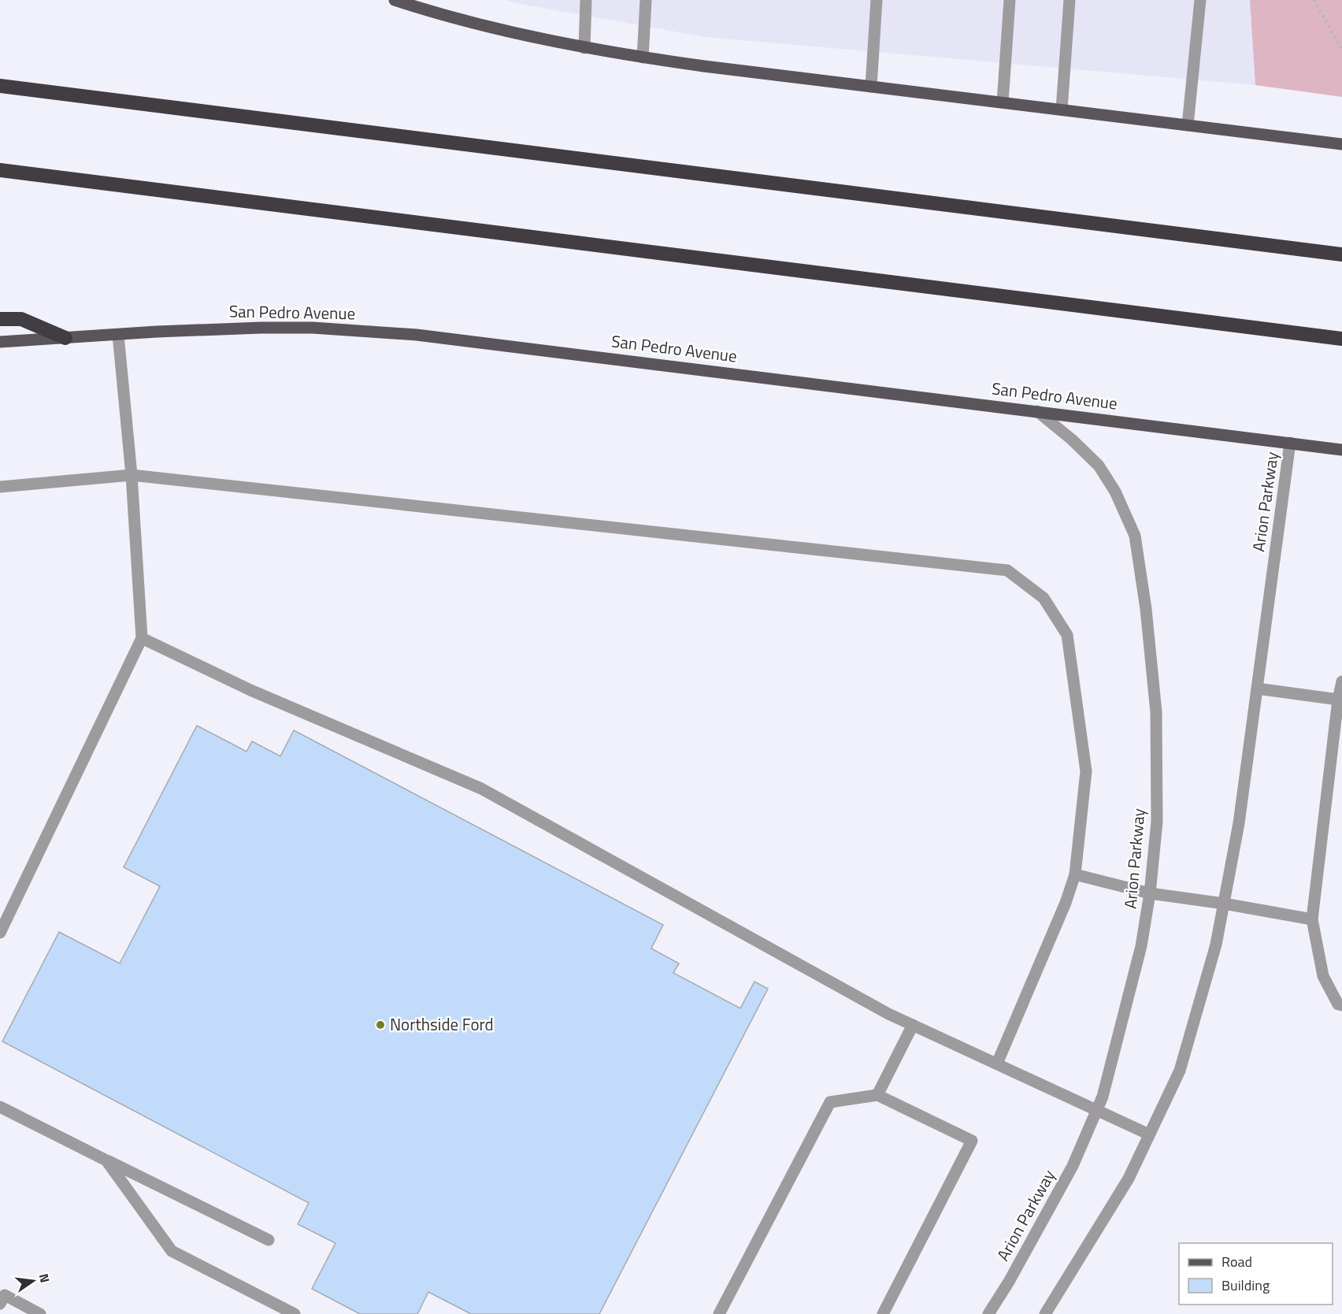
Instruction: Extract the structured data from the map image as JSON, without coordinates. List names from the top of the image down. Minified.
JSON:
{"streets":{"main road":["San Pedro Avenue"],"street":["Arion Parkway"]},"crossings":[["San Pedro Avenue","Arion Parkway"]],"places":["Northside Ford"],"legend":["Road","Building"],"north":"right"}
